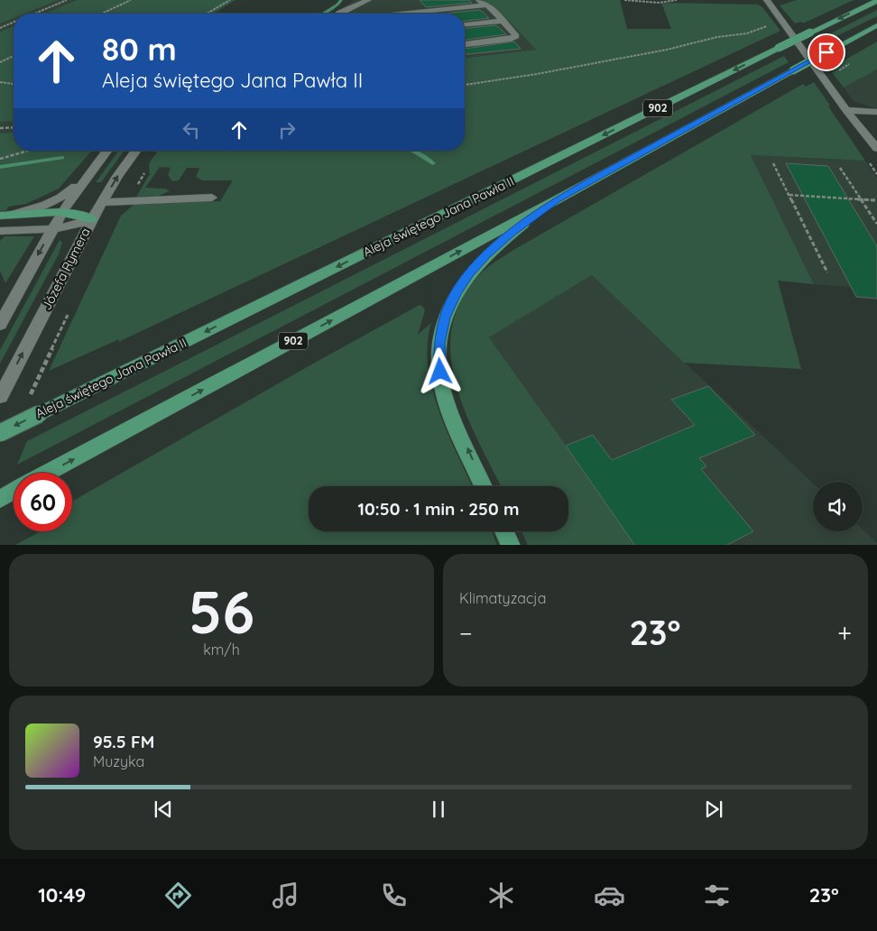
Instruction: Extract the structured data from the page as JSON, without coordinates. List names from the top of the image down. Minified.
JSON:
{"streets":{"main road":["902","Aleja świętego Jana Pawła II"],"street":["Józefa Rymera"]},"page":{"turn":["80 m","Aleja świętego Jana Pawła II"],"limit":"60","trip":"10:50 · 1 min · 250 m","tile":[["56","km/h"],"Klimatyzacja"],"heat":["−","23°","+"],"song":["95.5 FM","Muzyka"],"tabs":["10:49","23°"]}}
